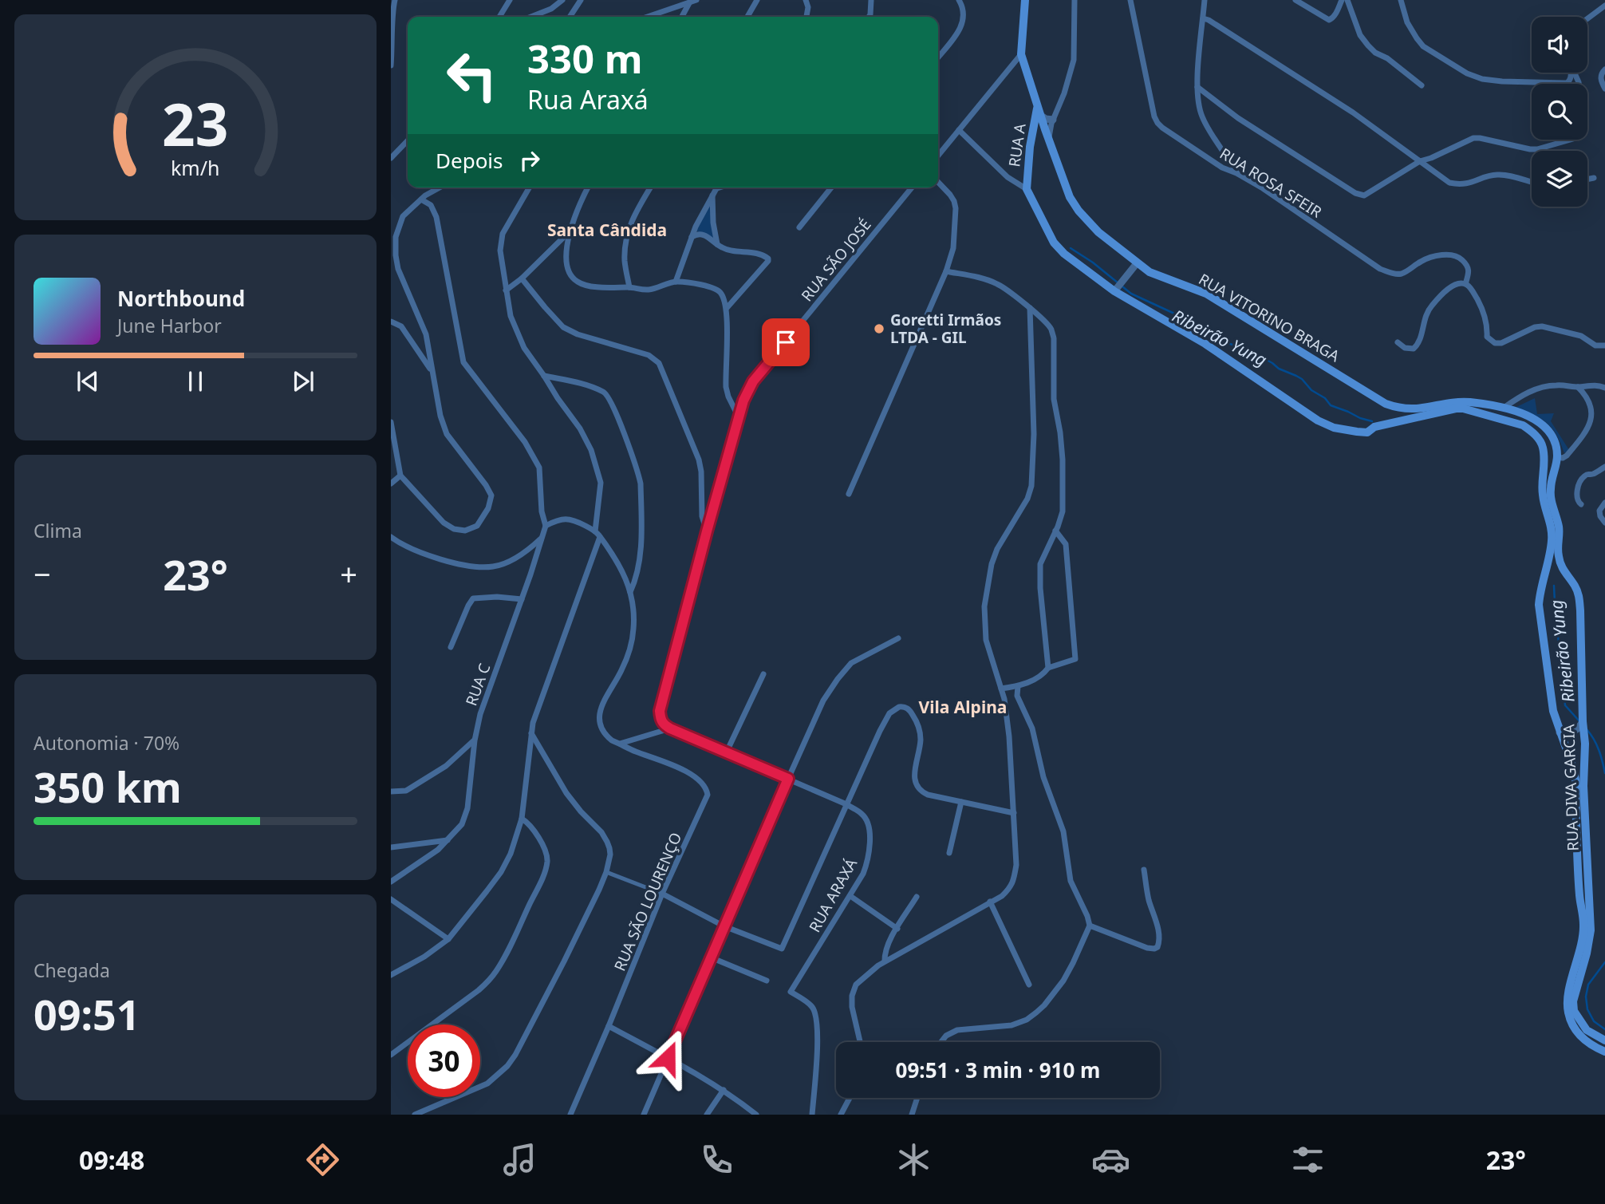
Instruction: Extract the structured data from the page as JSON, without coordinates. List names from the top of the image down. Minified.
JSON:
{"streets":{"main road":["RUA A","RUA VITORINO BRAGA","RUA DIVA GARCIA"],"street":["RUA ROSA SFEIR","RUA SÃO JOSÉ","RUA C","RUA ARAXÁ","RUA SÃO LOURENÇO"]},"crossings":[["RUA A","RUA VITORINO BRAGA"],["RUA SÃO JOSÉ","RUA ARAXÁ"],["RUA VITORINO BRAGA","RUA DIVA GARCIA"]],"districts":["Santa Cândida","Vila Alpina"],"water":["Ribeirão Yung"],"places":["Goretti Irmãos LTDA - GIL"],"page":{"turn":["330 m","Rua Araxá"],"then":"Depois","song":["Northbound","June Harbor"],"tile":["Clima",["Autonomia · 70%","350 km"],["Chegada","09:51"]],"heat":["−","23°","+"],"limit":"30","trip":"09:51 · 3 min · 910 m","tabs":["09:48","23°"],"gauge":["23","km/h"]}}
